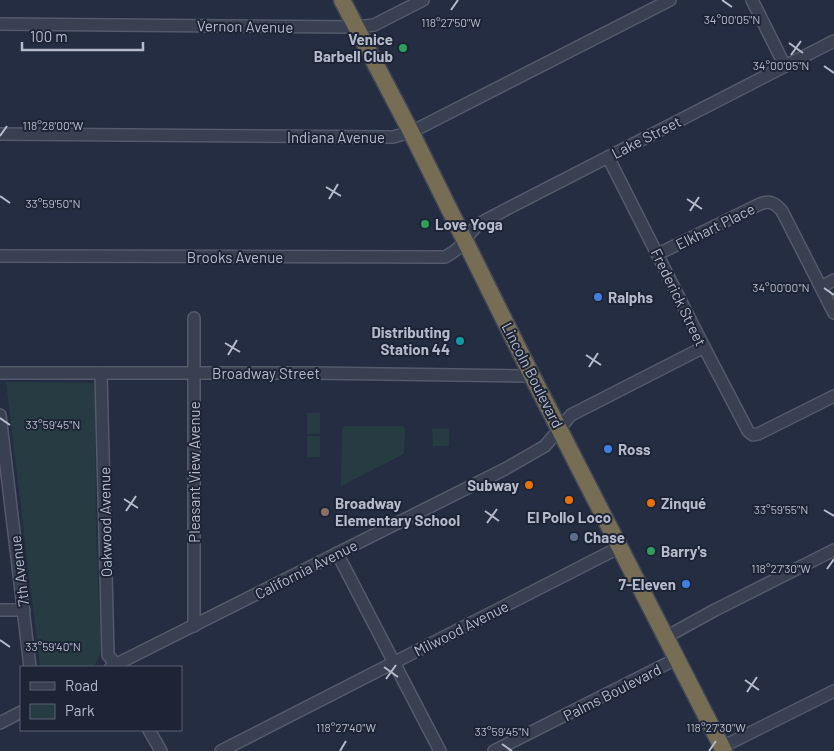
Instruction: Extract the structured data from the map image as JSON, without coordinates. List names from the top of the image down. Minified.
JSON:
{"streets":{"highway":["Lincoln Boulevard"],"street":["Vernon Avenue","Indiana Avenue","Lake Street","Elkhart Place","Brooks Avenue","Frederick Street","Broadway Street","Pleasant View Avenue","Oakwood Avenue","California Avenue","7th Avenue","Milwood Avenue","Palms Boulevard"]},"crossings":[["Vernon Avenue","Lincoln Boulevard"],["Indiana Avenue","Lincoln Boulevard"],["Lake Street","Brooks Avenue"],["Lake Street","Frederick Street"],["Lake Street","Lincoln Boulevard"],["Elkhart Place","Frederick Street"],["Brooks Avenue","Lincoln Boulevard"],["Frederick Street","California Avenue"],["Broadway Street","Lincoln Boulevard"],["Broadway Street","Pleasant View Avenue"],["Broadway Street","Oakwood Avenue"],["Lincoln Boulevard","California Avenue"],["Lincoln Boulevard","Milwood Avenue"],["Lincoln Boulevard","Palms Boulevard"],["Pleasant View Avenue","California Avenue"],["Oakwood Avenue","California Avenue"]],"places":["Venice Barbell Club","Love Yoga","Ralphs","Distributing Station 44","Ross","Subway","El Pollo Loco","Zinqué","Broadway Elementary School","Chase","Barry's","7-Eleven"],"legend":["Road","Park"],"scale_bar":"100 m","coordinates":["34°00'05\"N","118°27'50\"W","118°28'00\"W","33°59'50\"N","34°00'00\"N","33°59'45\"N","33°59'55\"N","118°27'30\"W","33°59'40\"N","118°27'40\"W"]}
